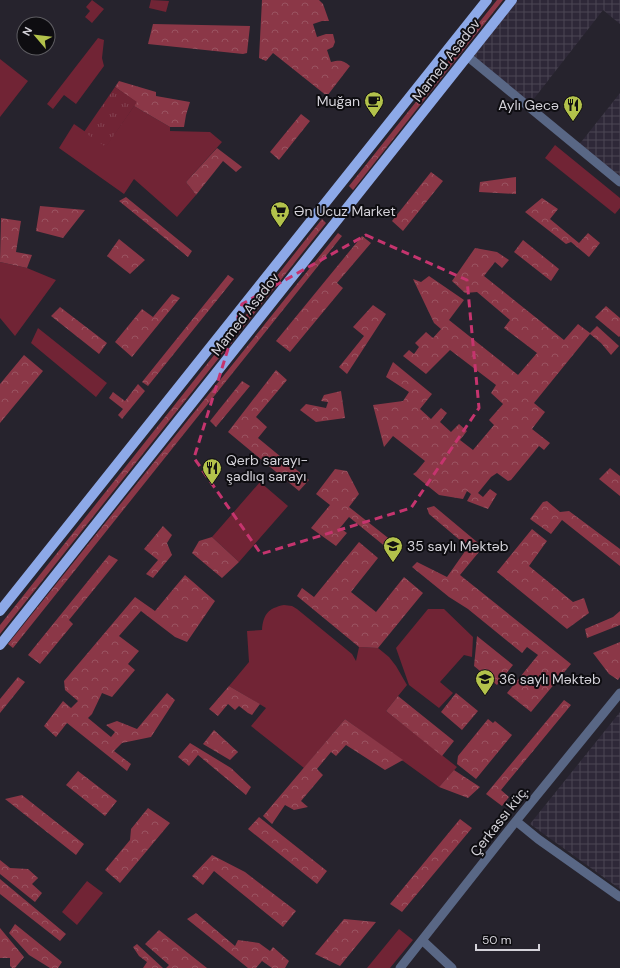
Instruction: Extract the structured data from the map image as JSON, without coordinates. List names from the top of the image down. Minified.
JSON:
{"streets":{"main road":["Mamed Asadov"],"street":["Çerkassı küç."]},"places":{"cafe":["Muğan"],"restaurant":["Aylı Gecə","Qerb sarayı- şadlıq sarayı"],"supermarket":["Ən Ucuz Market"],"school or university":["35 saylı Məktəb","36 saylı Məktəb"]},"scale_bar":"50 m","north":"top left"}
